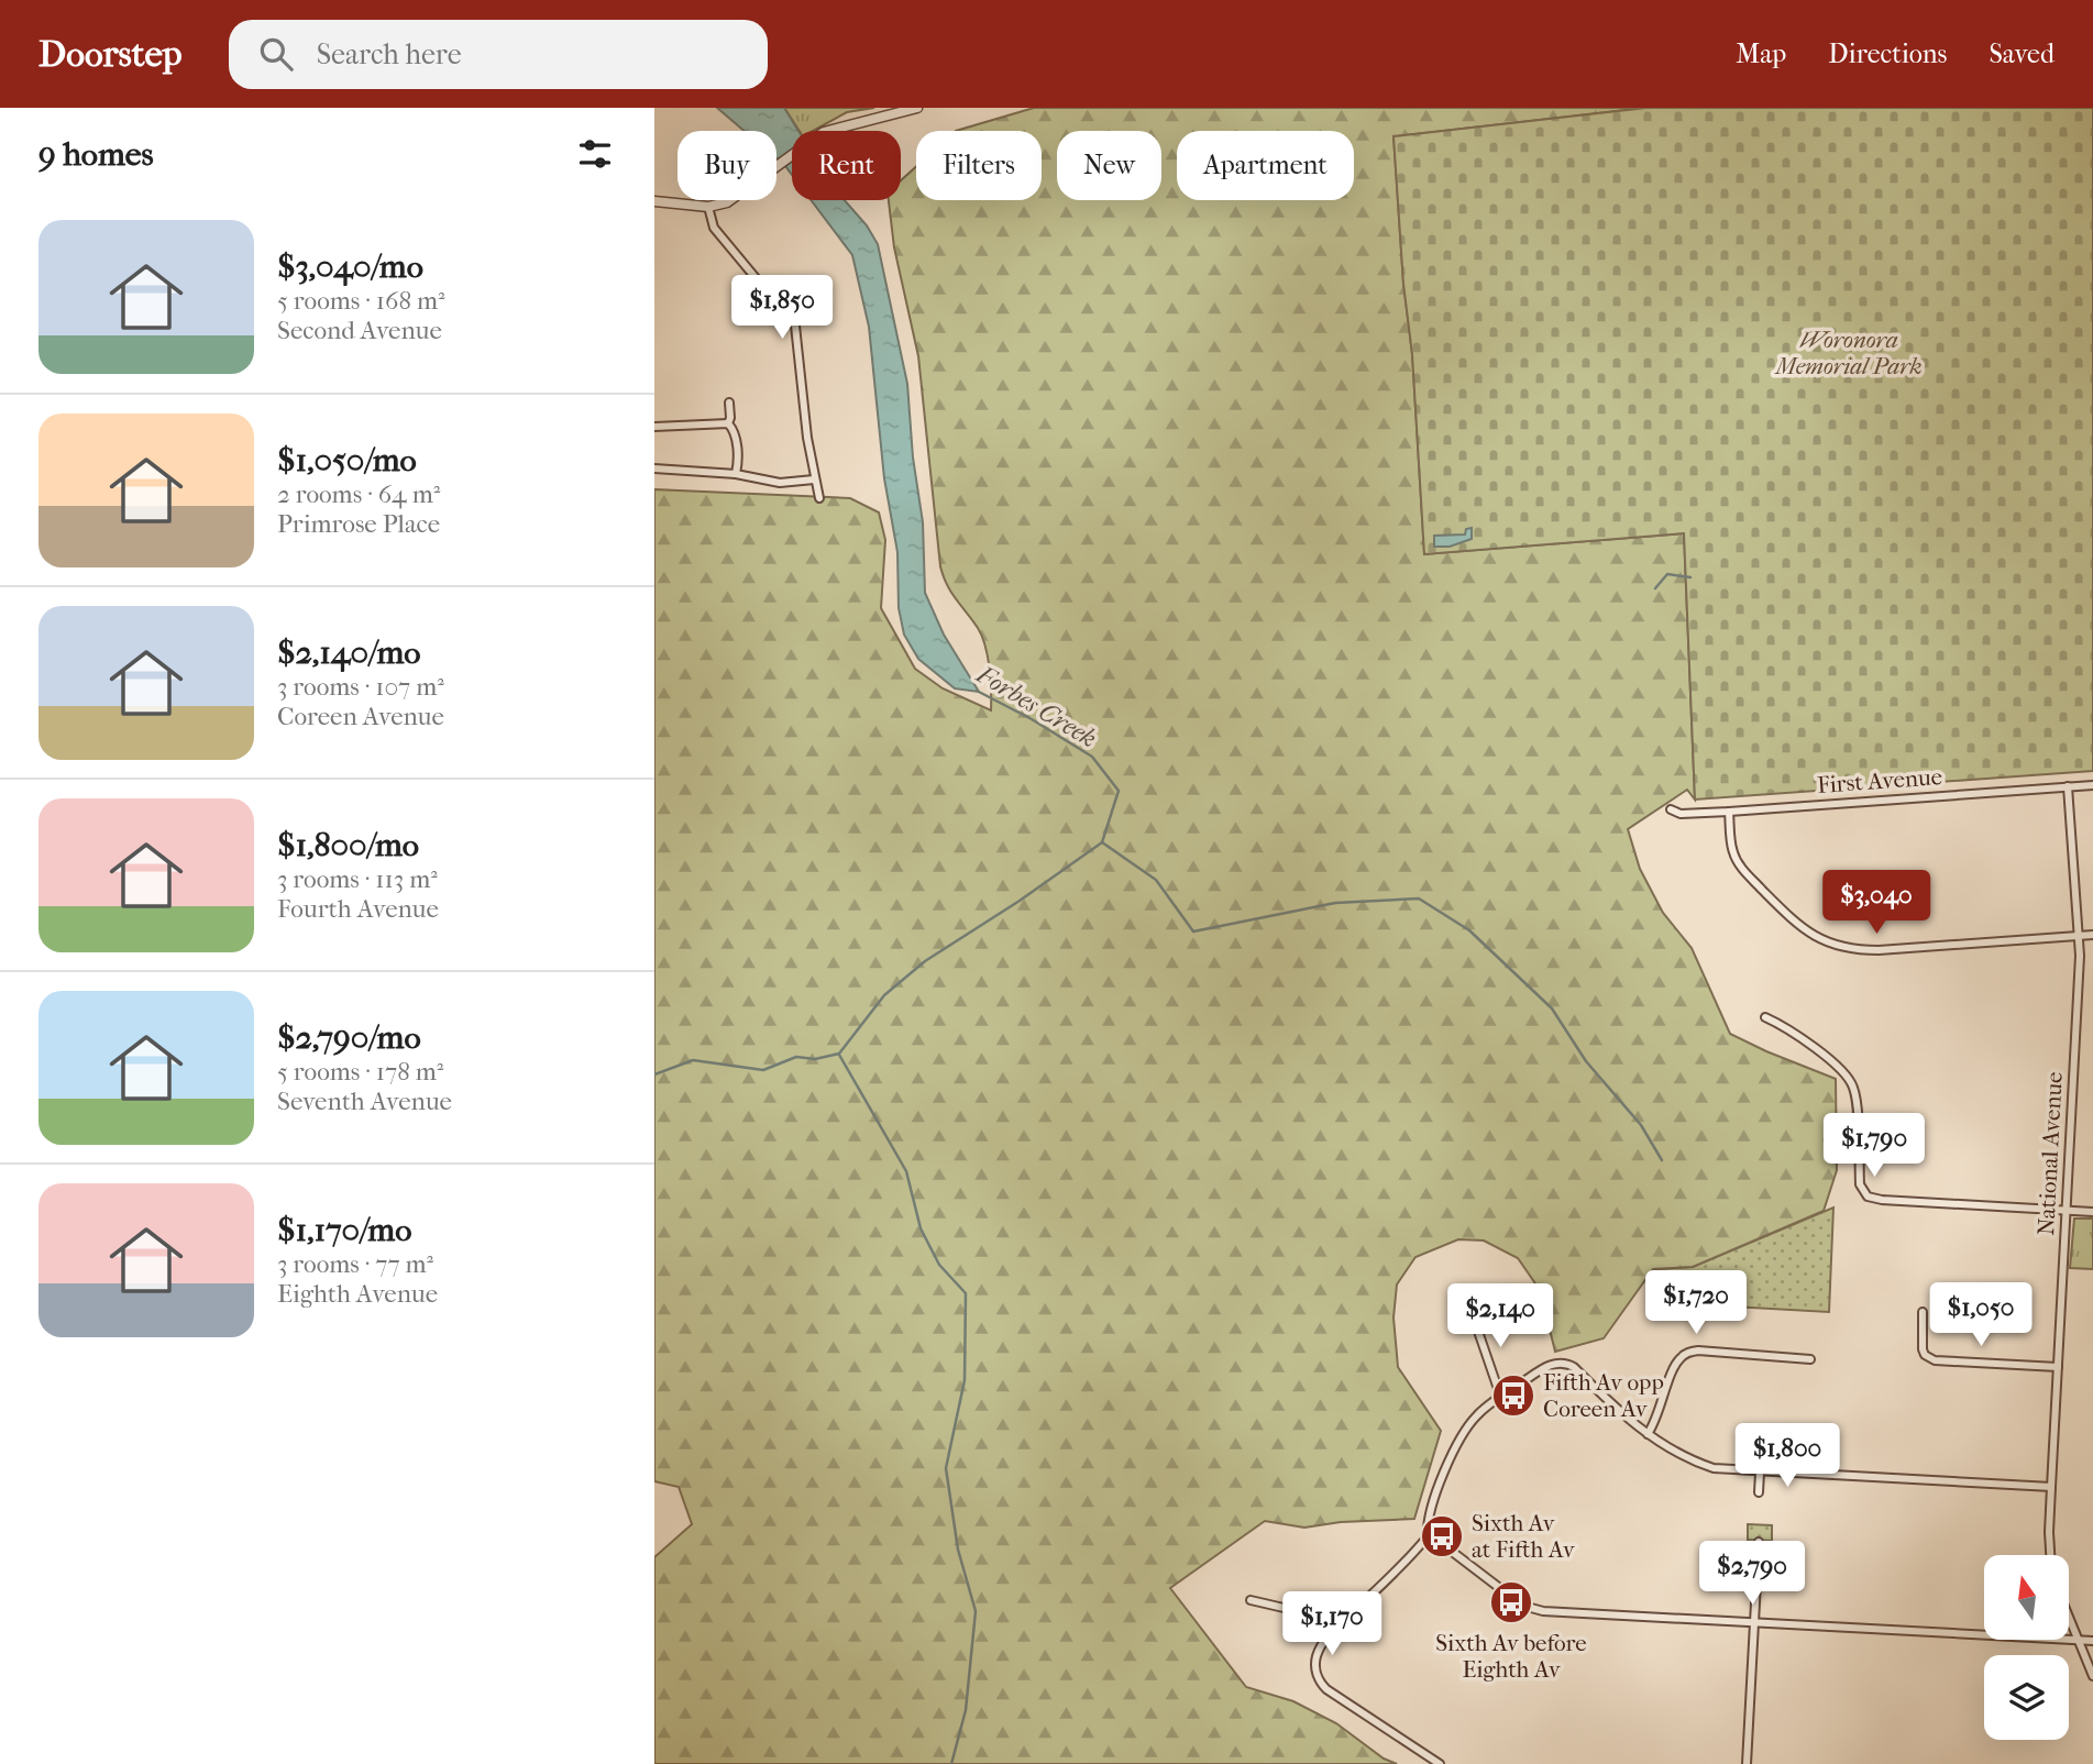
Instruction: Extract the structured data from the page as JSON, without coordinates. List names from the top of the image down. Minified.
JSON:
{"streets":{"street":["First Avenue","National Avenue"]},"crossings":[["First Avenue","National Avenue"]],"water":["Forbes Creek"],"parks":["Woronora Memorial Park"],"places":{"bus stop":["Fifth Av opp Coreen Av","Sixth Av at Fifth Av","Sixth Av before Eighth Av"]},"north":"top","page":{"header":"Doorstep","search":"Search here","nav":["Map","Directions","Saved"],"heading":"9 homes","chip":["Buy","Rent","Filters","New","Apartment"],"list":[{"name":"$3,040/mo","note":"5 rooms · 168 m² · Second Avenue"},{"name":"$1,050/mo","note":"2 rooms · 64 m² · Primrose Place"},{"name":"$2,140/mo","note":"3 rooms · 107 m² · Coreen Avenue"},{"name":"$1,800/mo","note":"3 rooms · 113 m² · Fourth Avenue"},{"name":"$2,790/mo","note":"5 rooms · 178 m² · Seventh Avenue"},{"name":"$1,170/mo","note":"3 rooms · 77 m² · Eighth Avenue"}],"price":["$1,850","$3,040","$1,790","$1,720","$1,050","$2,140","$1,800","$2,790","$1,170"]}}
